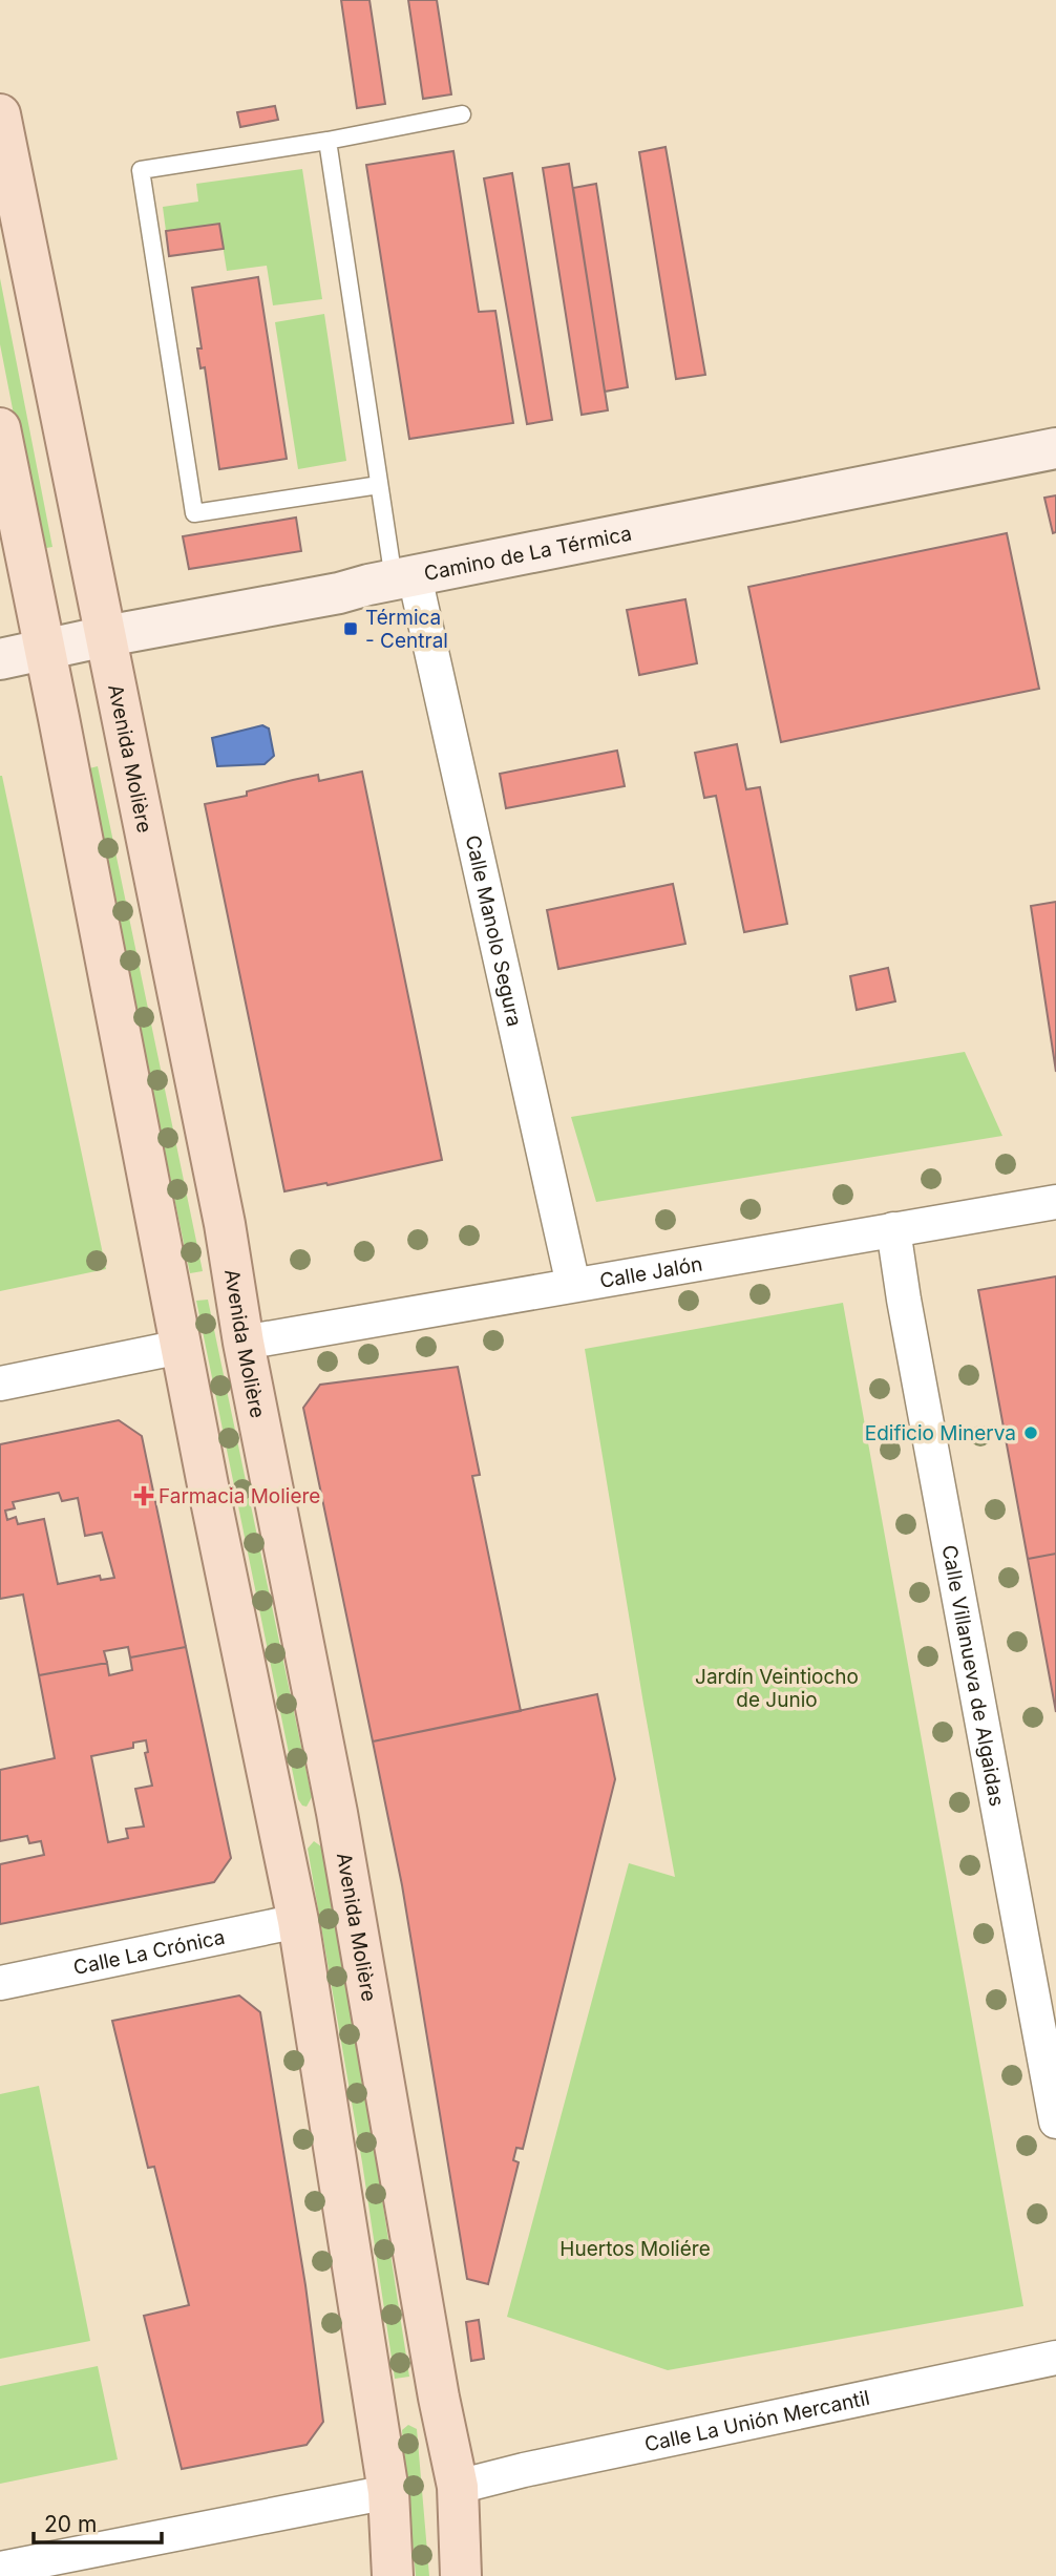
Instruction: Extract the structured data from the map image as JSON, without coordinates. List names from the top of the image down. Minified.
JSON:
{"streets":{"main road":["Camino de La Térmica","Avenida Molière"],"street":["Calle Manolo Segura","Calle Jalón","Calle Villanueva de Algaidas","Calle La Crónica","Calle La Unión Mercantil"]},"crossings":[["Camino de La Térmica","Avenida Molière"],["Camino de La Térmica","Calle Manolo Segura"],["Avenida Molière","Calle Jalón"],["Avenida Molière","Calle La Unión Mercantil"],["Calle Manolo Segura","Calle Jalón"],["Calle Jalón","Calle Villanueva de Algaidas"]],"parks":["Jardín Veintiocho de Junio","Huertos Moliére"],"places":{"transit":["Térmica - Central"],"other":["Edificio Minerva"],"health":["Farmacia Moliere"]},"scale_bar":"20 m"}
